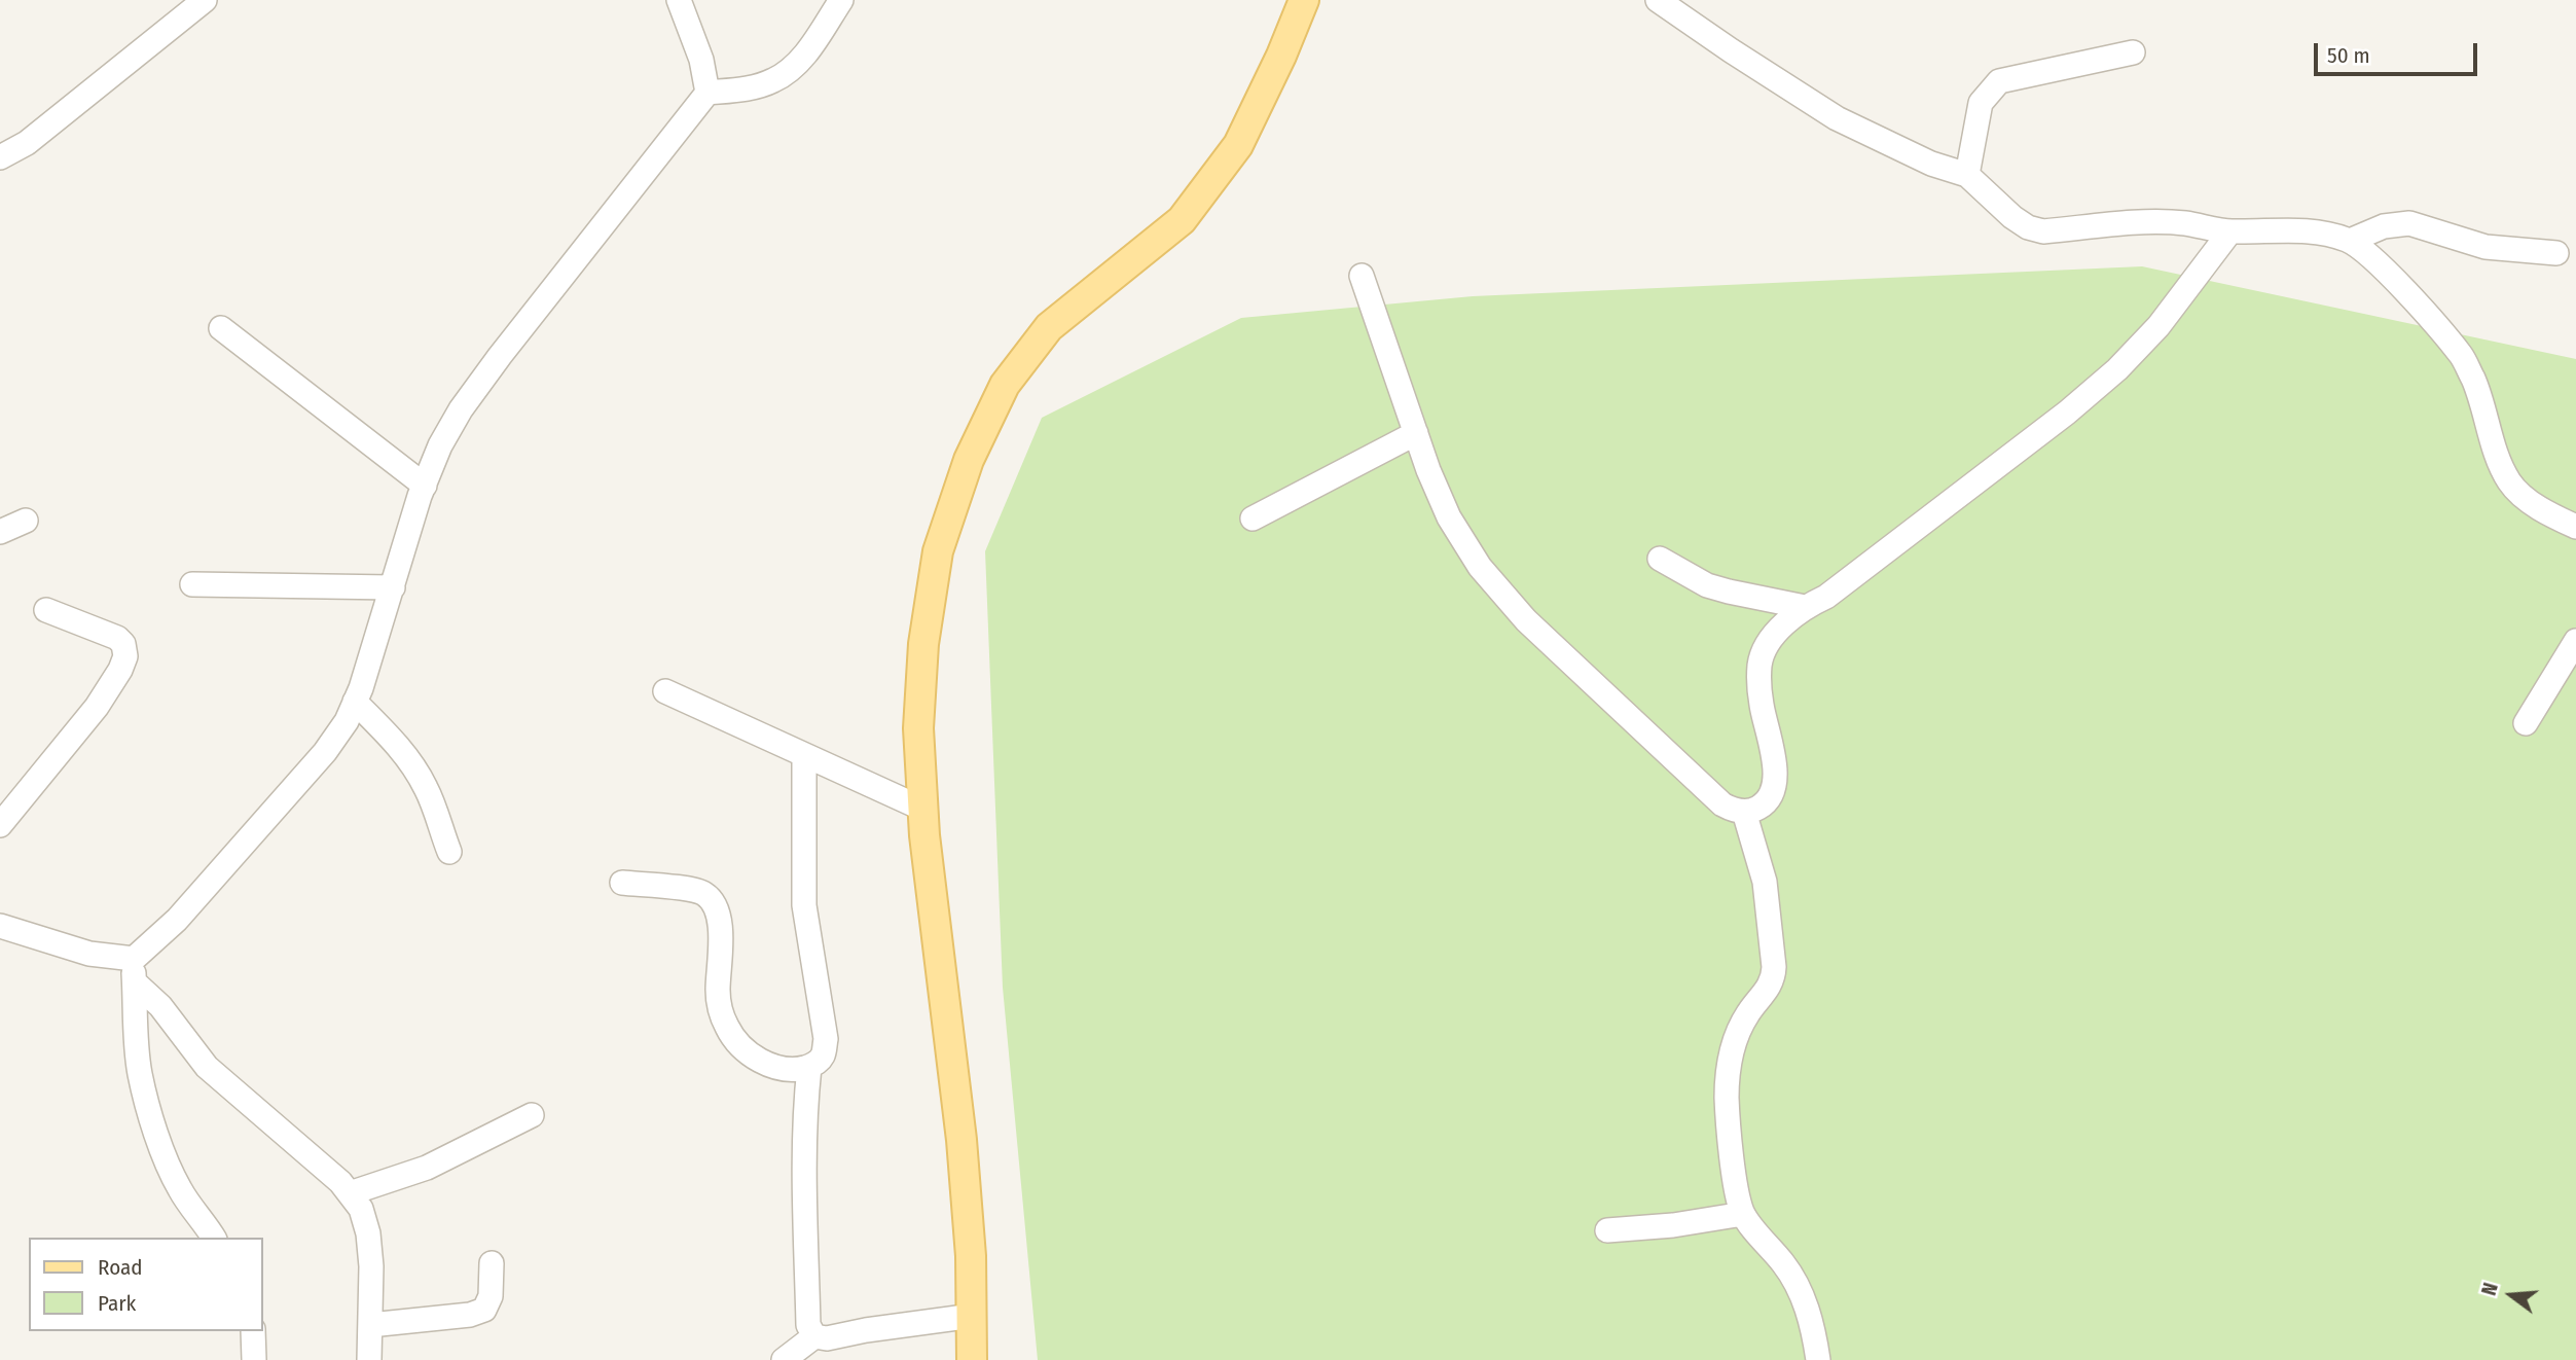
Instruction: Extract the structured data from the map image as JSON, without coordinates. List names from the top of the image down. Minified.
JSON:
{"legend":["Road","Park"],"scale_bar":"50 m","north":"left"}
